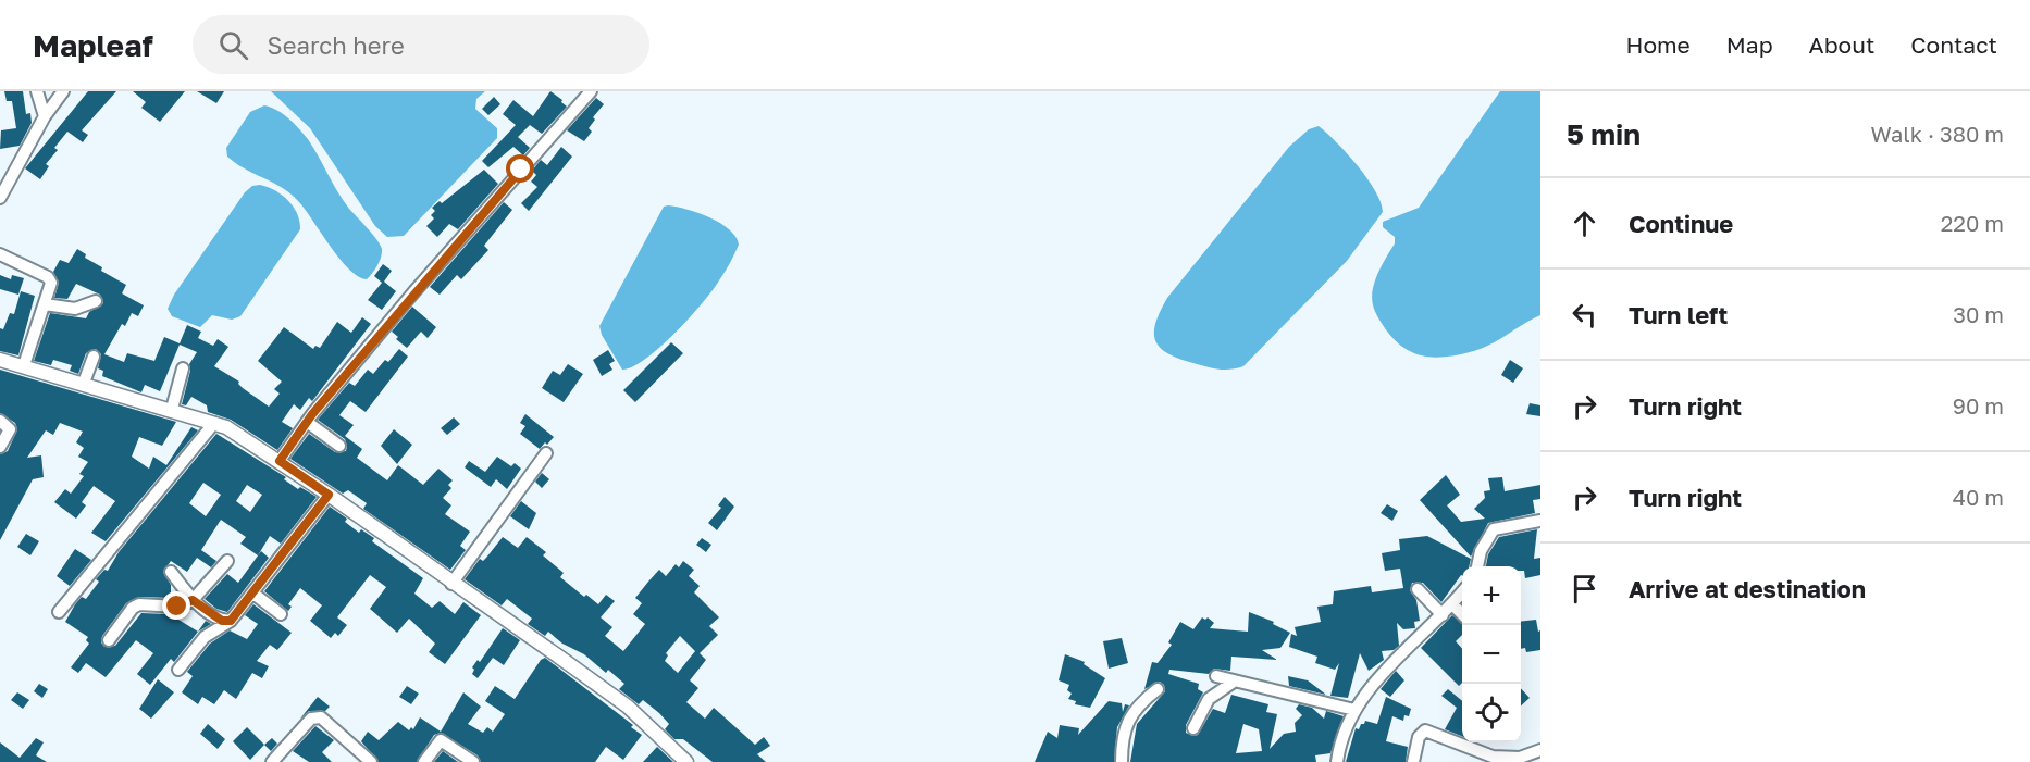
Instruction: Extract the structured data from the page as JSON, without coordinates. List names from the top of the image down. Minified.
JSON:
{"page":{"header":"Mapleaf","search":"Search here","nav":["Home","Map","About","Contact"],"heading":["5 min","Walk · 380 m"],"list":[["Continue","220 m"],["Turn left","30 m"],["Turn right","90 m"],["Turn right","40 m"],"Arrive at destination"],"map_buttons":["+","−"]}}
